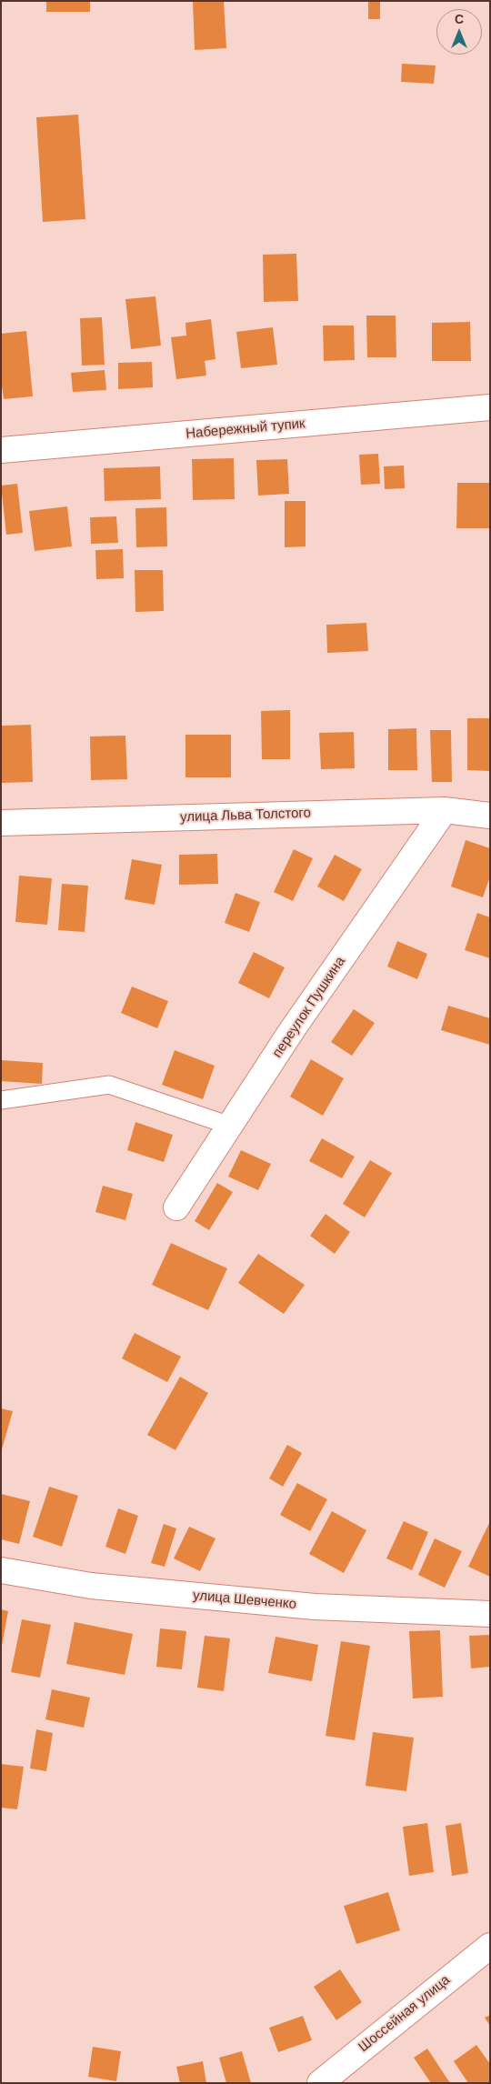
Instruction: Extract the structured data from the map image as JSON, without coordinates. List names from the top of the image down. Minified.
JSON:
{"streets":{"street":["Набережный тупик","улица Льва Толстого","переулок Пушкина","улица Шевченко","Шоссейная улица"]},"crossings":[["улица Льва Толстого","переулок Пушкина"]],"north":"top"}
